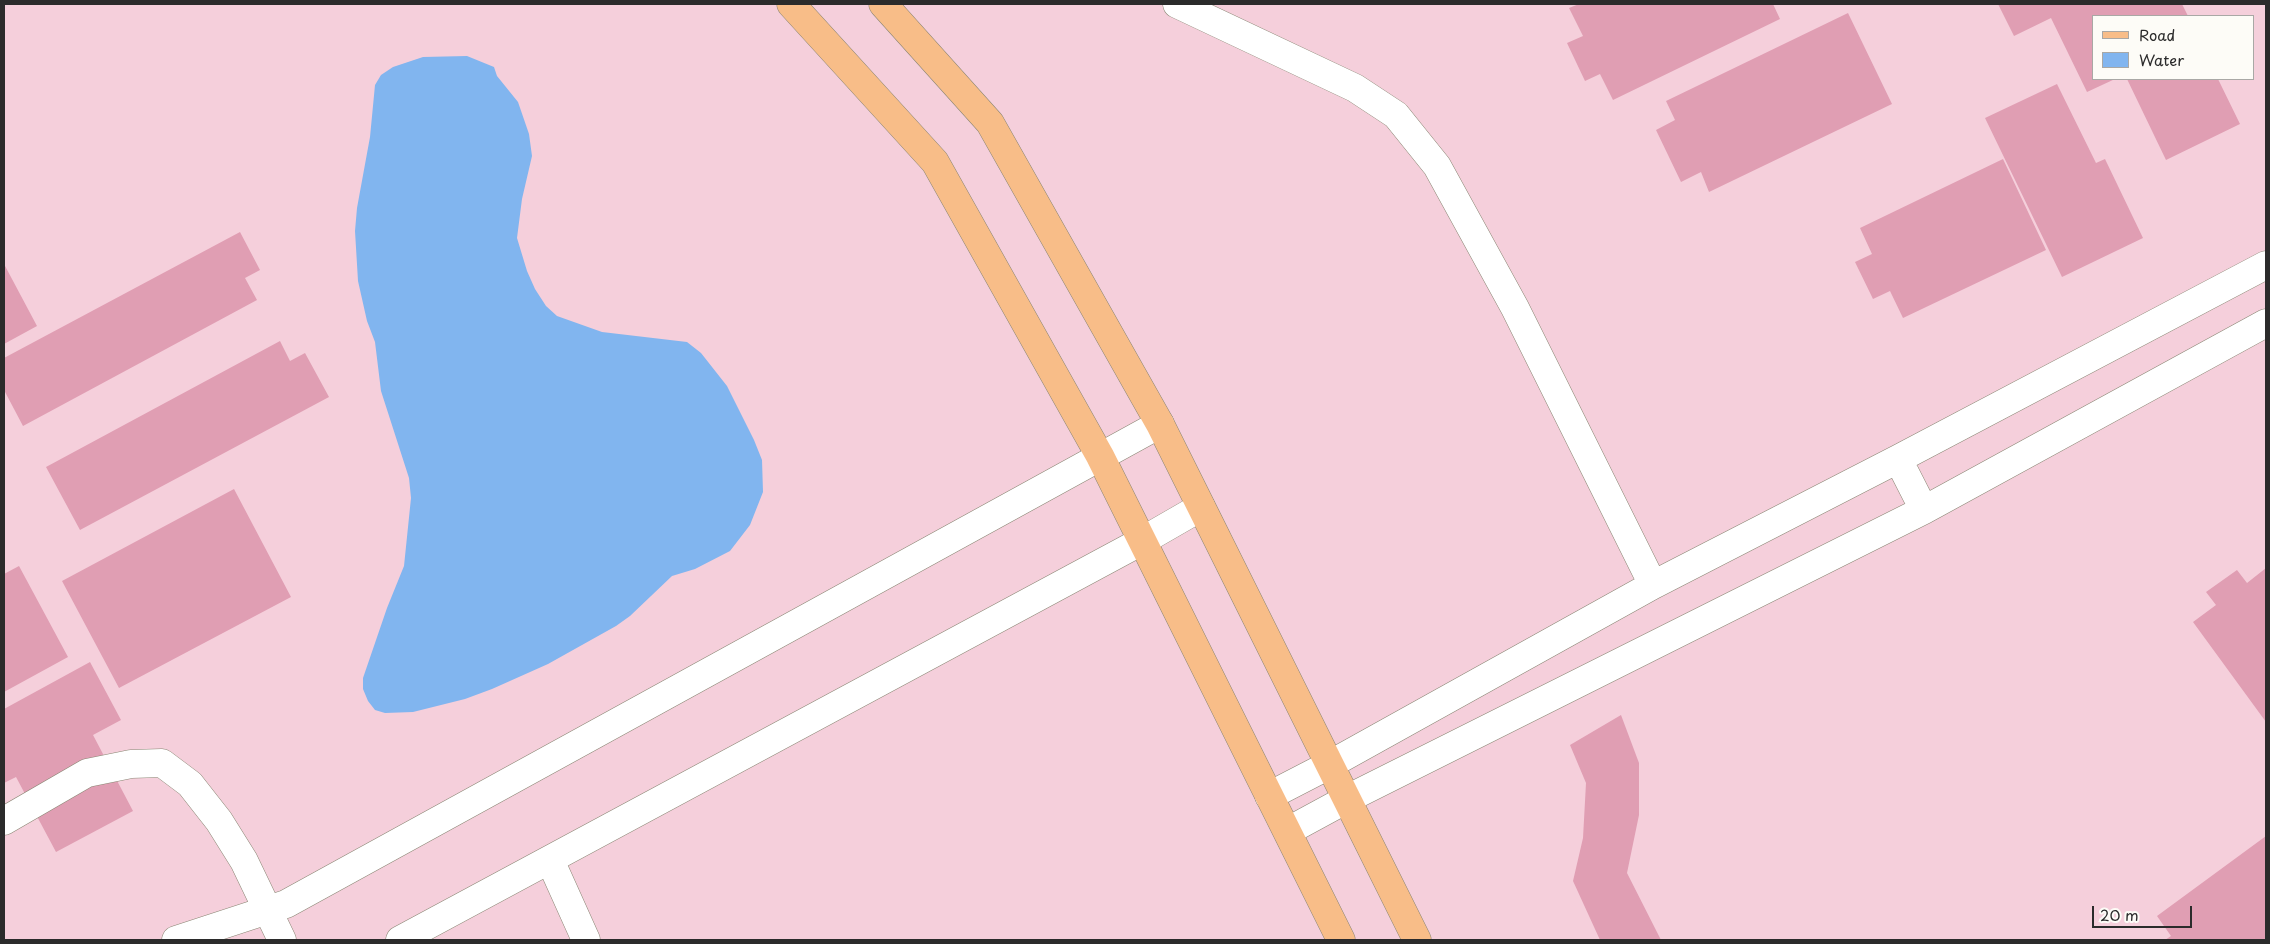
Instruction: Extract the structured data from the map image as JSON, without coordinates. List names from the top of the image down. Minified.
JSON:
{"legend":["Road","Water"],"scale_bar":"20 m"}
